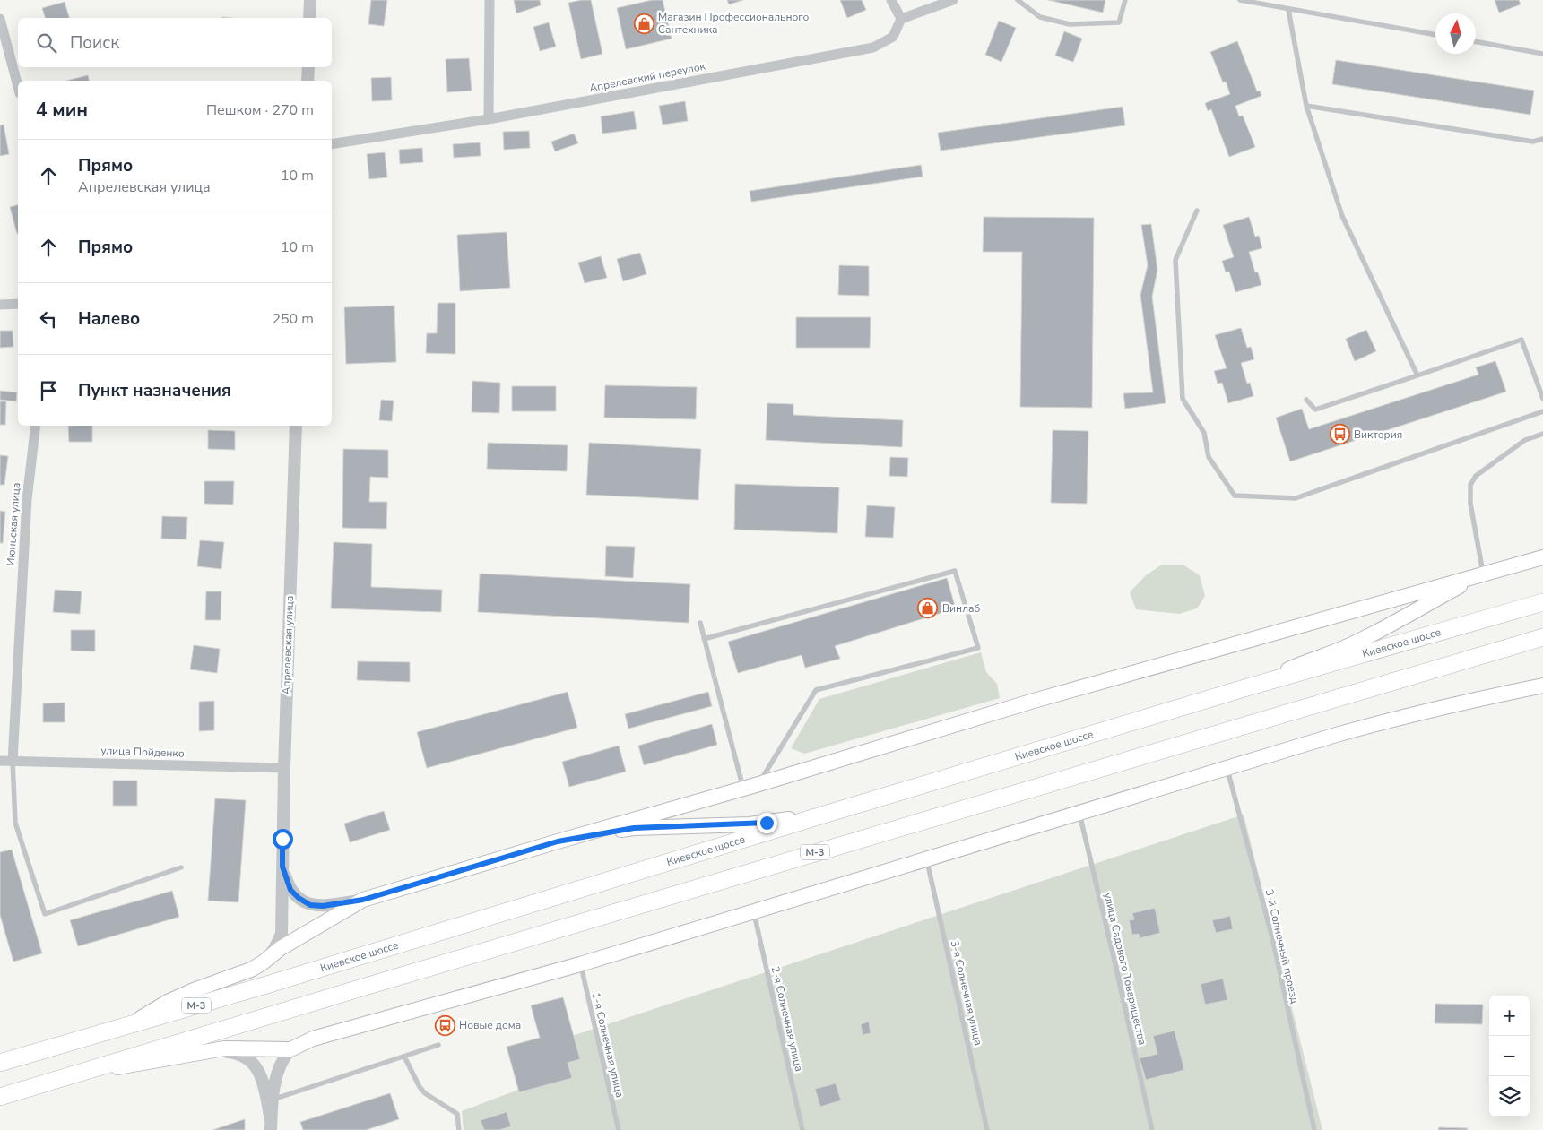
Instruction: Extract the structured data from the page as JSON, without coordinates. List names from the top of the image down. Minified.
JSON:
{"streets":{"highway":["Киевское шоссе","М-3"],"street":["Апрелевский переулок","Июньская улица","Апрелевская улица","улица Пойденко"],"lane":["3-й Солнечный проезд","улица Садового Товарищества","3-я Солнечная улица","2-я Солнечная улица","1-я Солнечная улица"]},"crossings":[["Июньская улица","улица Пойденко"],["Апрелевская улица","улица Пойденко"]],"places":{"shop":["Магазин Профессионального Сантехника","Винлаб"],"bus stop":["Виктория","Новые дома"]},"north":"top","page":{"search":"Поиск","heading":["4 мин","Пешком · 270 m"],"list":[["Прямо","Апрелевская улица","10 m"],["Прямо","10 m"],["Налево","250 m"],"Пункт назначения"],"map_buttons":["+","−"]}}
